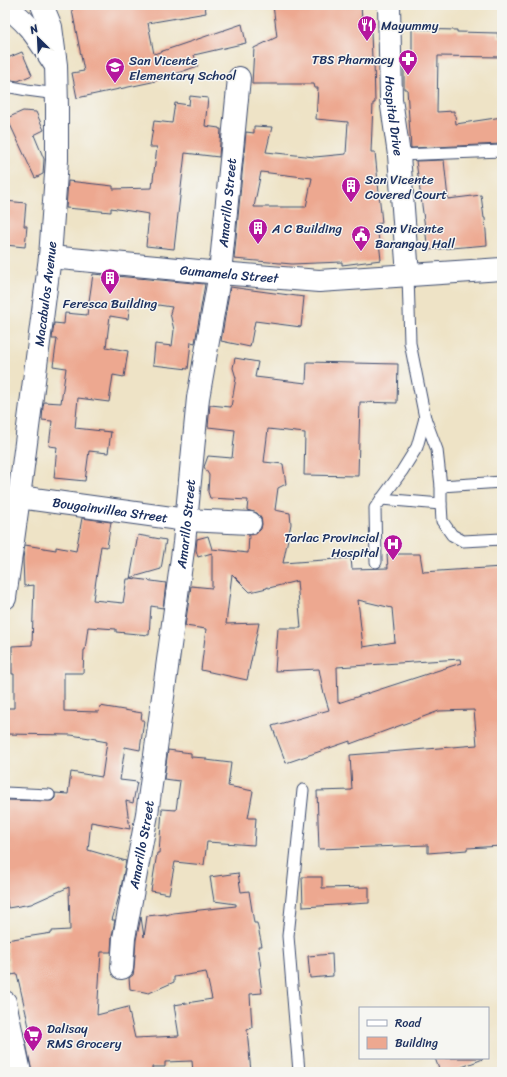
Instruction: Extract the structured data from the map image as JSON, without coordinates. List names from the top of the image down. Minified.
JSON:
{"streets":{"street":["Hospital Drive","Amarillo Street","Gumamela Street","Macabulos Avenue","Bougainvillea Street"]},"crossings":[["Hospital Drive","Gumamela Street"],["Amarillo Street","Gumamela Street"],["Amarillo Street","Bougainvillea Street"],["Gumamela Street","Macabulos Avenue"],["Macabulos Avenue","Bougainvillea Street"]],"places":{"restaurant":["Mayummy"],"pharmacy":["TBS Pharmacy"],"school or university":["San Vicente Elementary School"],"building":["San Vicente Covered Court","A C Building","Feresca Building"],"public building":["San Vicente Barangay Hall"],"hospital":["Tarlac Provincial Hospital"],"supermarket":["Dalisay RMS Grocery"]},"legend":["Road","Building"],"north":"top left"}
